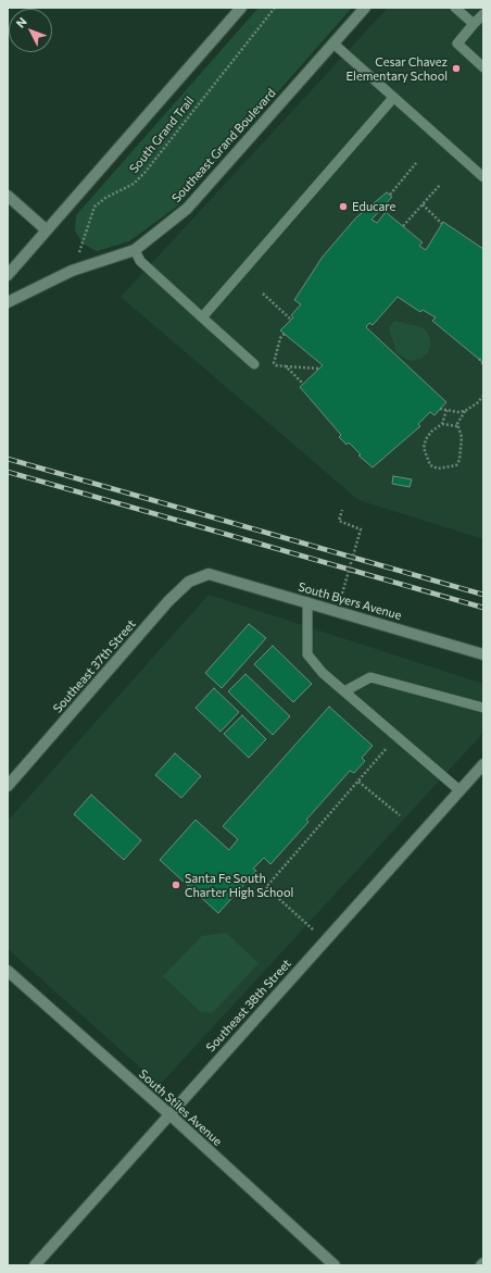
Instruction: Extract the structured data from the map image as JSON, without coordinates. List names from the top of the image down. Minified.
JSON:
{"streets":{"street":["Southeast Grand Boulevard","South Byers Avenue","Southeast 37th Street","Southeast 38th Street","South Stiles Avenue"],"path":["South Grand Trail"]},"crossings":[["South Grand Trail","Southeast Grand Boulevard"],["South Byers Avenue","Southeast 37th Street"],["Southeast 38th Street","South Stiles Avenue"]],"places":["Cesar Chavez Elementary School","Educare","Santa Fe South Charter High School"],"north":"top left"}
